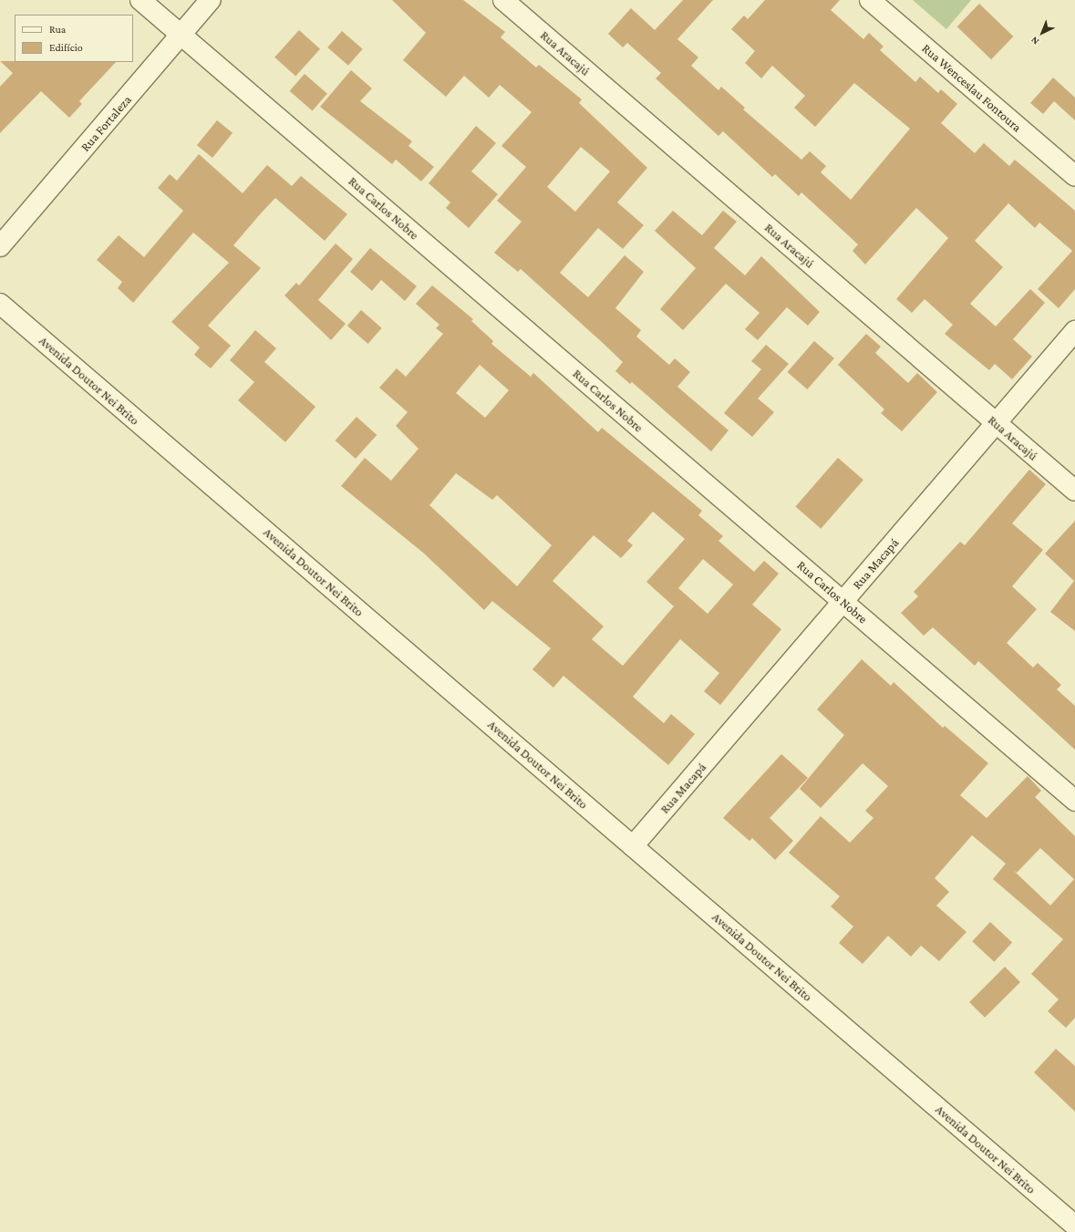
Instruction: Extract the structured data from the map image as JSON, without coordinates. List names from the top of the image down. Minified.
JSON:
{"streets":{"street":["Rua Aracajú","Rua Wenceslau Fontoura","Rua Fortaleza","Rua Carlos Nobre","Avenida Doutor Nei Brito","Rua Macapá"]},"crossings":[["Rua Aracajú","Rua Macapá"],["Rua Fortaleza","Rua Carlos Nobre"],["Rua Carlos Nobre","Rua Macapá"],["Avenida Doutor Nei Brito","Rua Macapá"]],"legend":["Rua","Edifício"],"north":"bottom left"}
